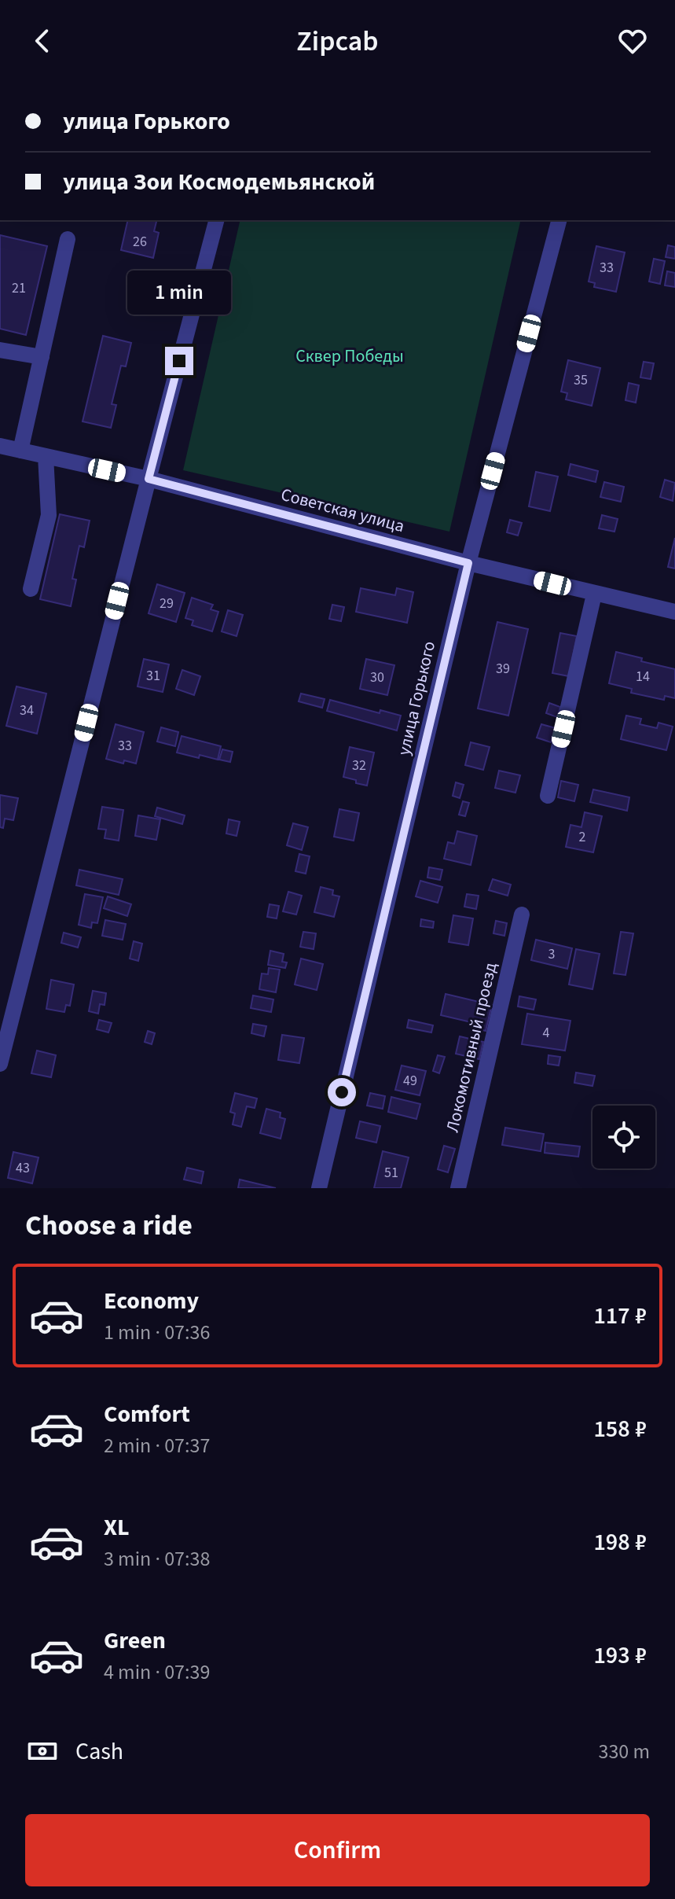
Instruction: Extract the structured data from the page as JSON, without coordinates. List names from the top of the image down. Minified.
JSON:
{"streets":{"street":["Советская улица","улица Горького","Локомотивный проезд"]},"crossings":[["Советская улица","улица Горького"]],"parks":["Сквер Победы"],"house_numbers":["26","33","21","35","29","39","31","14","30","34","33","32","2","3","4","49","43","51"],"page":{"header":"Zipcab","banner":["улица Горького","улица Зои Космодемьянской"],"bubble":"1 min","heading":"Choose a ride","list":[{"name":"Economy","note":"1 min · 07:36","value":"117 ₽"},{"name":"Comfort","note":"2 min · 07:37","value":"158 ₽"},{"name":"XL","note":"3 min · 07:38","value":"198 ₽"},{"name":"Green","note":"4 min · 07:39","value":"193 ₽"}],"pay":["Cash","330 m"],"buttons":"Confirm"}}
